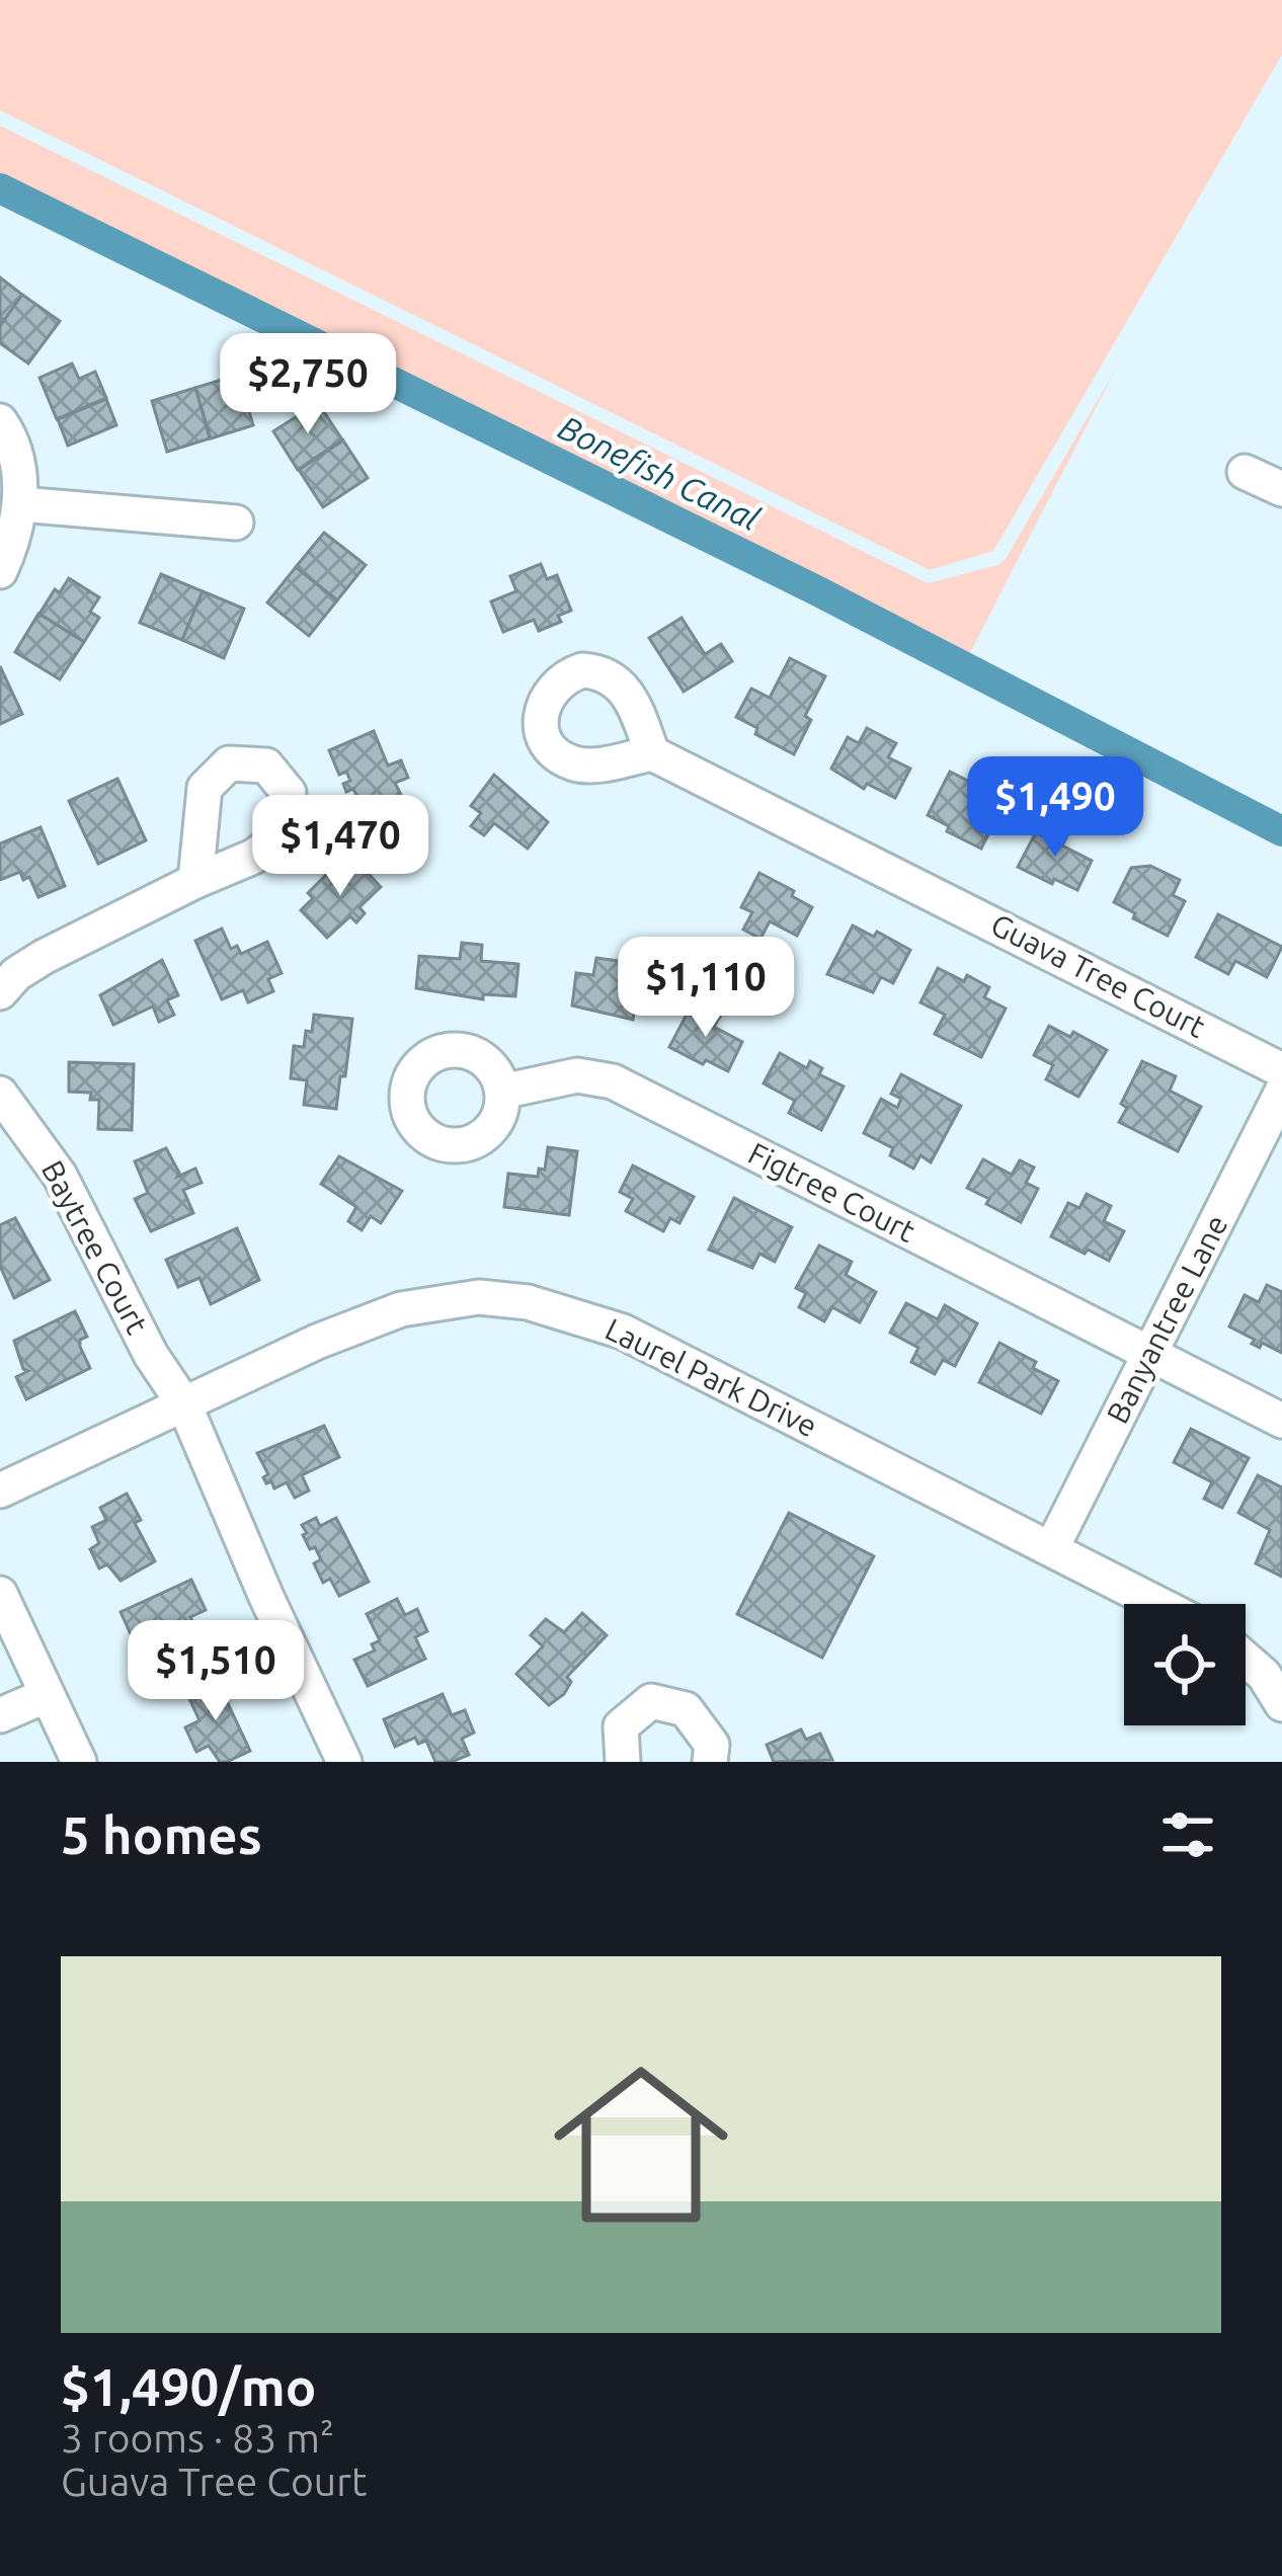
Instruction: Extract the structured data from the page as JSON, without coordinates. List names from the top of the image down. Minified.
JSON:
{"streets":{"street":["Guava Tree Court","Figtree Court","Baytree Court","Banyantree Lane","Laurel Park Drive"]},"crossings":[["Figtree Court","Banyantree Lane"],["Baytree Court","Laurel Park Drive"],["Banyantree Lane","Laurel Park Drive"]],"water":["Bonefish Canal"],"page":{"price":["$2,750","$1,490","$1,470","$1,110","$1,510"],"heading":"5 homes","list":[{"name":"$1,490/mo","note":"3 rooms · 83 m² · Guava Tree Court"}]}}
